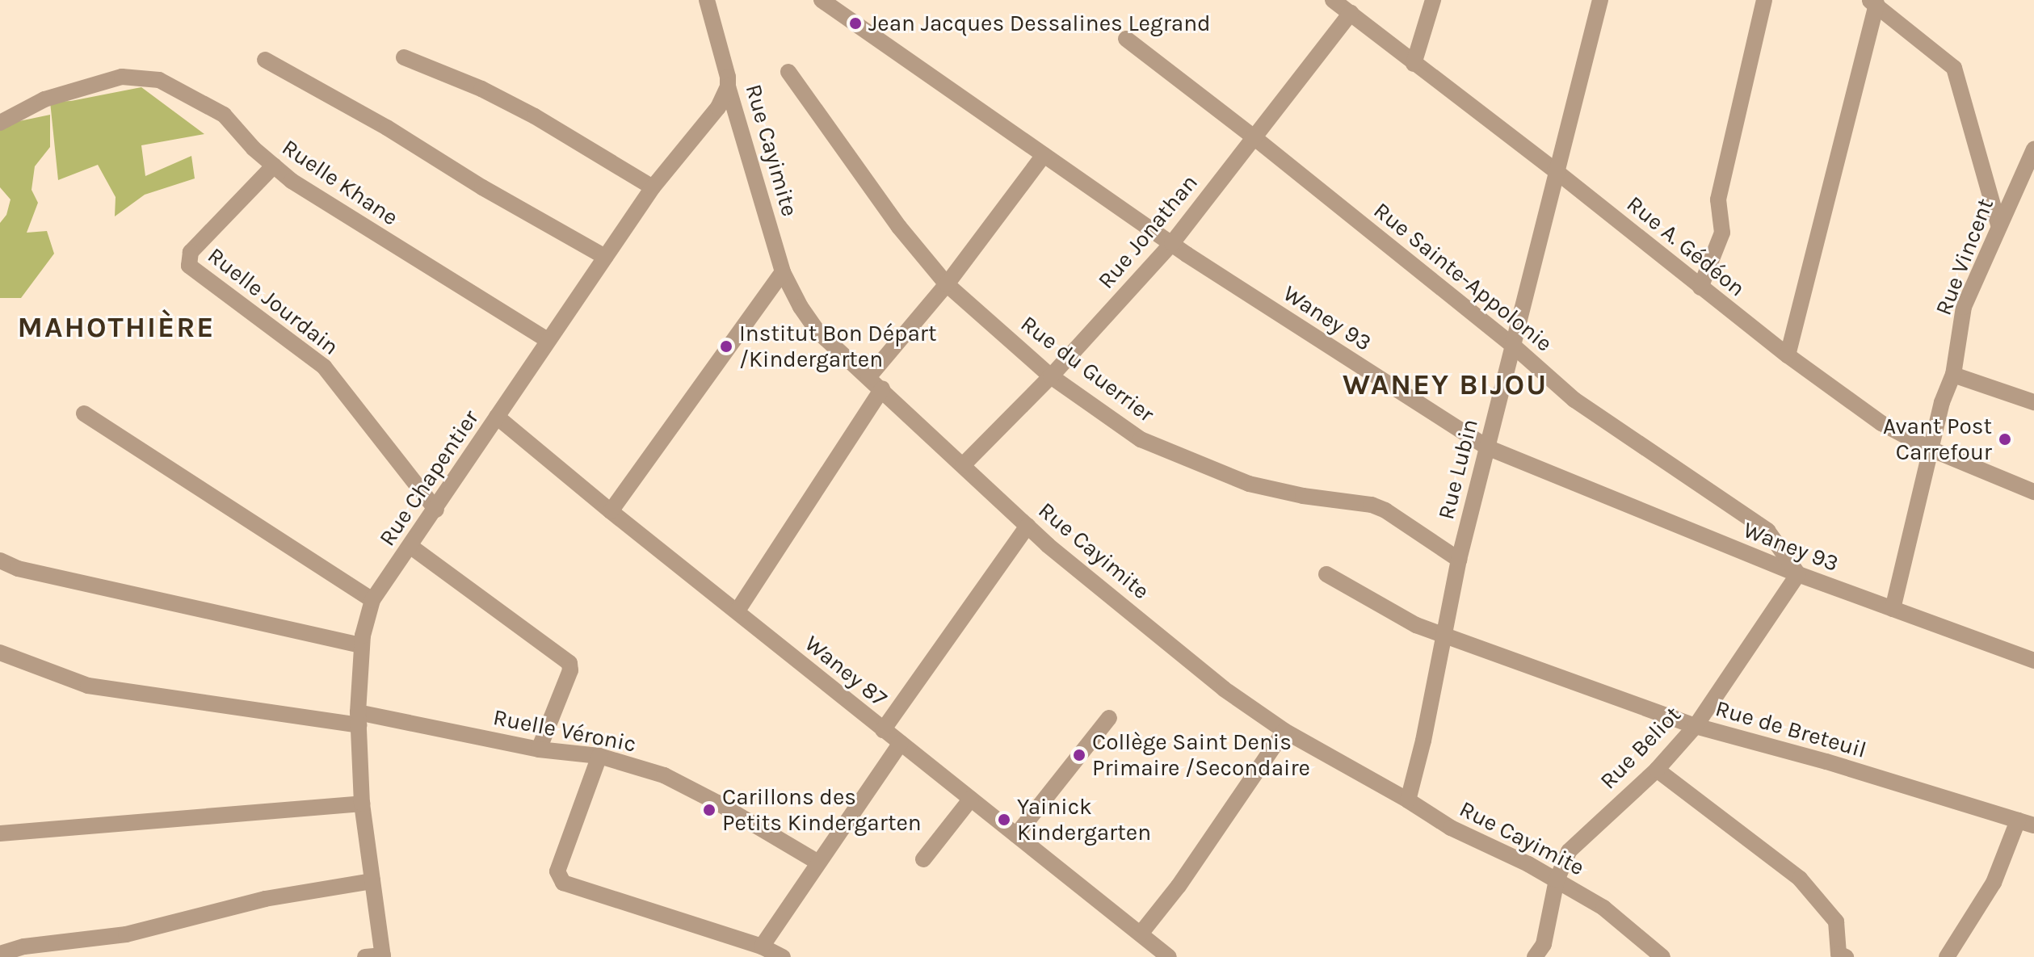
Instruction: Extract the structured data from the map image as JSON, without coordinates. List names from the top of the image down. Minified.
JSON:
{"streets":{"street":["Rue Cayimite","Ruelle Khane","Rue Jonathan","Rue A. Gédéon","Rue Vincent","Rue Sainte-Appolonie","Ruelle Jourdain","Waney 93","Rue du Guerrier","Rue Lubin","Rue Chapentier","Waney 87","Rue de Breteuil","Ruelle Véronic","Rue Beliot"]},"crossings":[["Rue Cayimite","Rue Jonathan"],["Rue Cayimite","Rue Lubin"],["Rue Cayimite","Rue Chapentier"],["Rue Cayimite","Rue Beliot"],["Ruelle Khane","Ruelle Jourdain"],["Ruelle Khane","Rue Chapentier"],["Rue Jonathan","Rue A. Gédéon"],["Rue Jonathan","Rue Sainte-Appolonie"],["Rue Jonathan","Waney 93"],["Rue Jonathan","Rue du Guerrier"],["Rue A. Gédéon","Rue Vincent"],["Rue A. Gédéon","Rue Lubin"],["Rue Vincent","Waney 93"],["Rue Sainte-Appolonie","Waney 93"],["Rue Sainte-Appolonie","Rue Lubin"],["Rue Sainte-Appolonie","Rue Beliot"],["Ruelle Jourdain","Rue Chapentier"],["Waney 93","Rue Lubin"],["Waney 93","Rue Beliot"],["Rue du Guerrier","Rue Lubin"],["Rue Lubin","Rue de Breteuil"],["Rue Chapentier","Waney 87"],["Rue Chapentier","Ruelle Véronic"],["Rue de Breteuil","Rue Beliot"]],"districts":["MAHOTHIÈRE","WANEY BIJOU"],"places":["Jean Jacques Dessalines Legrand","Institut Bon Départ /Kindergarten","Avant Post Carrefour","Collège Saint Denis Primaire /Secondaire","Carillons des Petits Kindergarten","Yainick Kindergarten"]}
